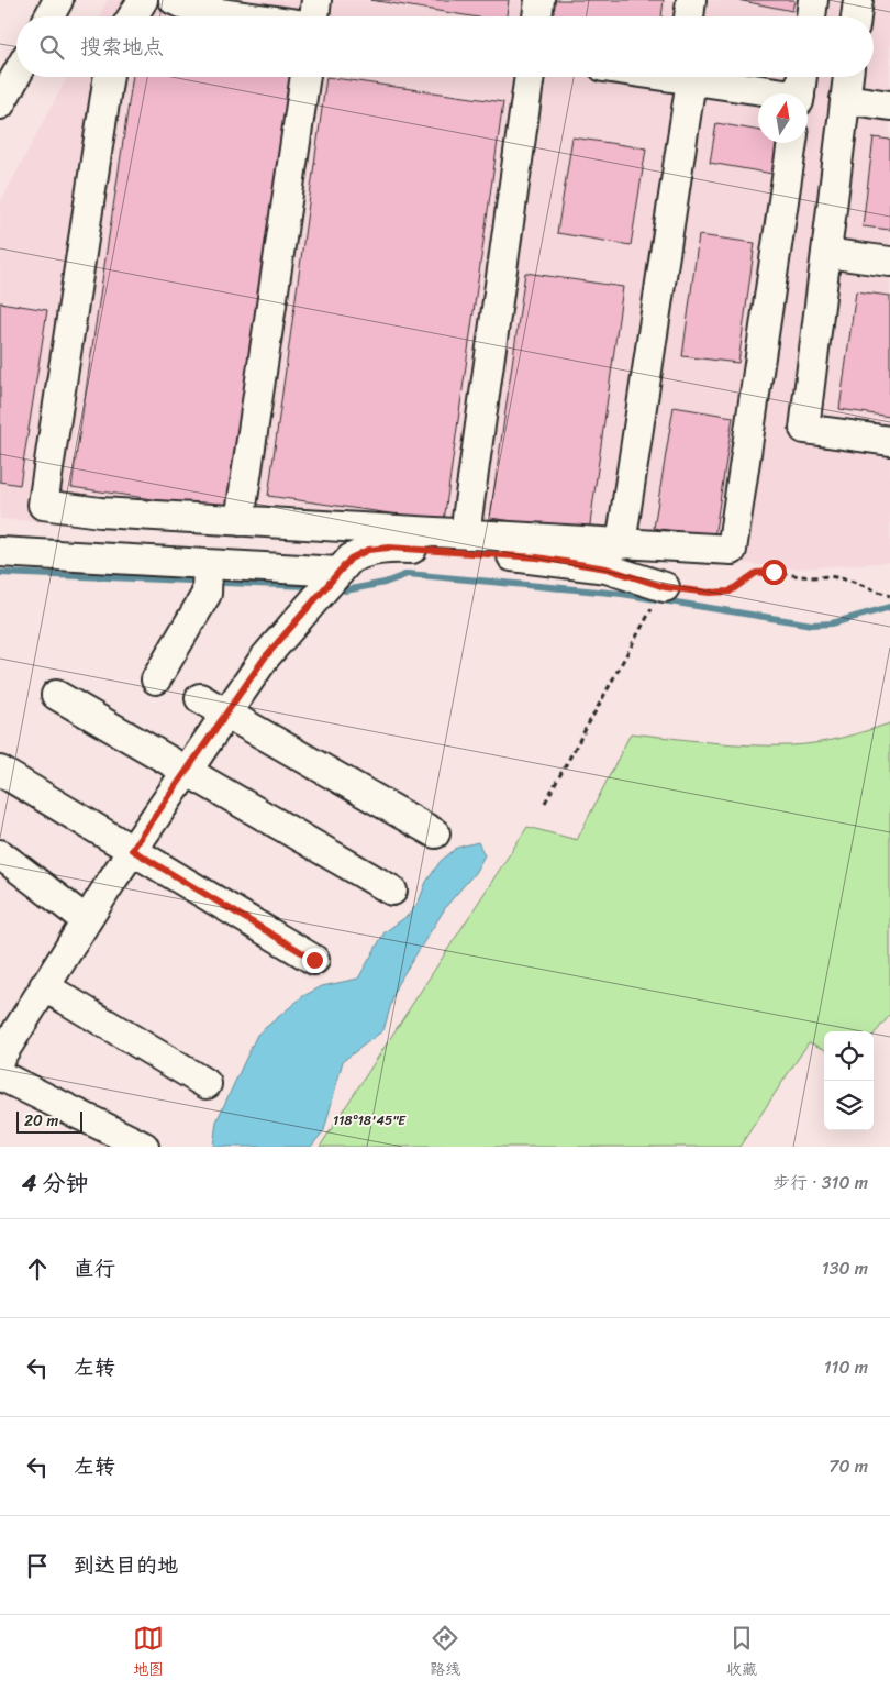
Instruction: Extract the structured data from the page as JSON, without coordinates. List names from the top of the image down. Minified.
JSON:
{"scale_bar":"20 m","north":"top","page":{"search":"搜索地点","scale":"20 m","heading":["4 分钟","步行 · 310 m"],"list":[["直行","130 m"],["左转","110 m"],["左转","70 m"],"到达目的地"],"nav":["地图","路线","收藏"]},"coordinates":["118°18'45\"E"]}
